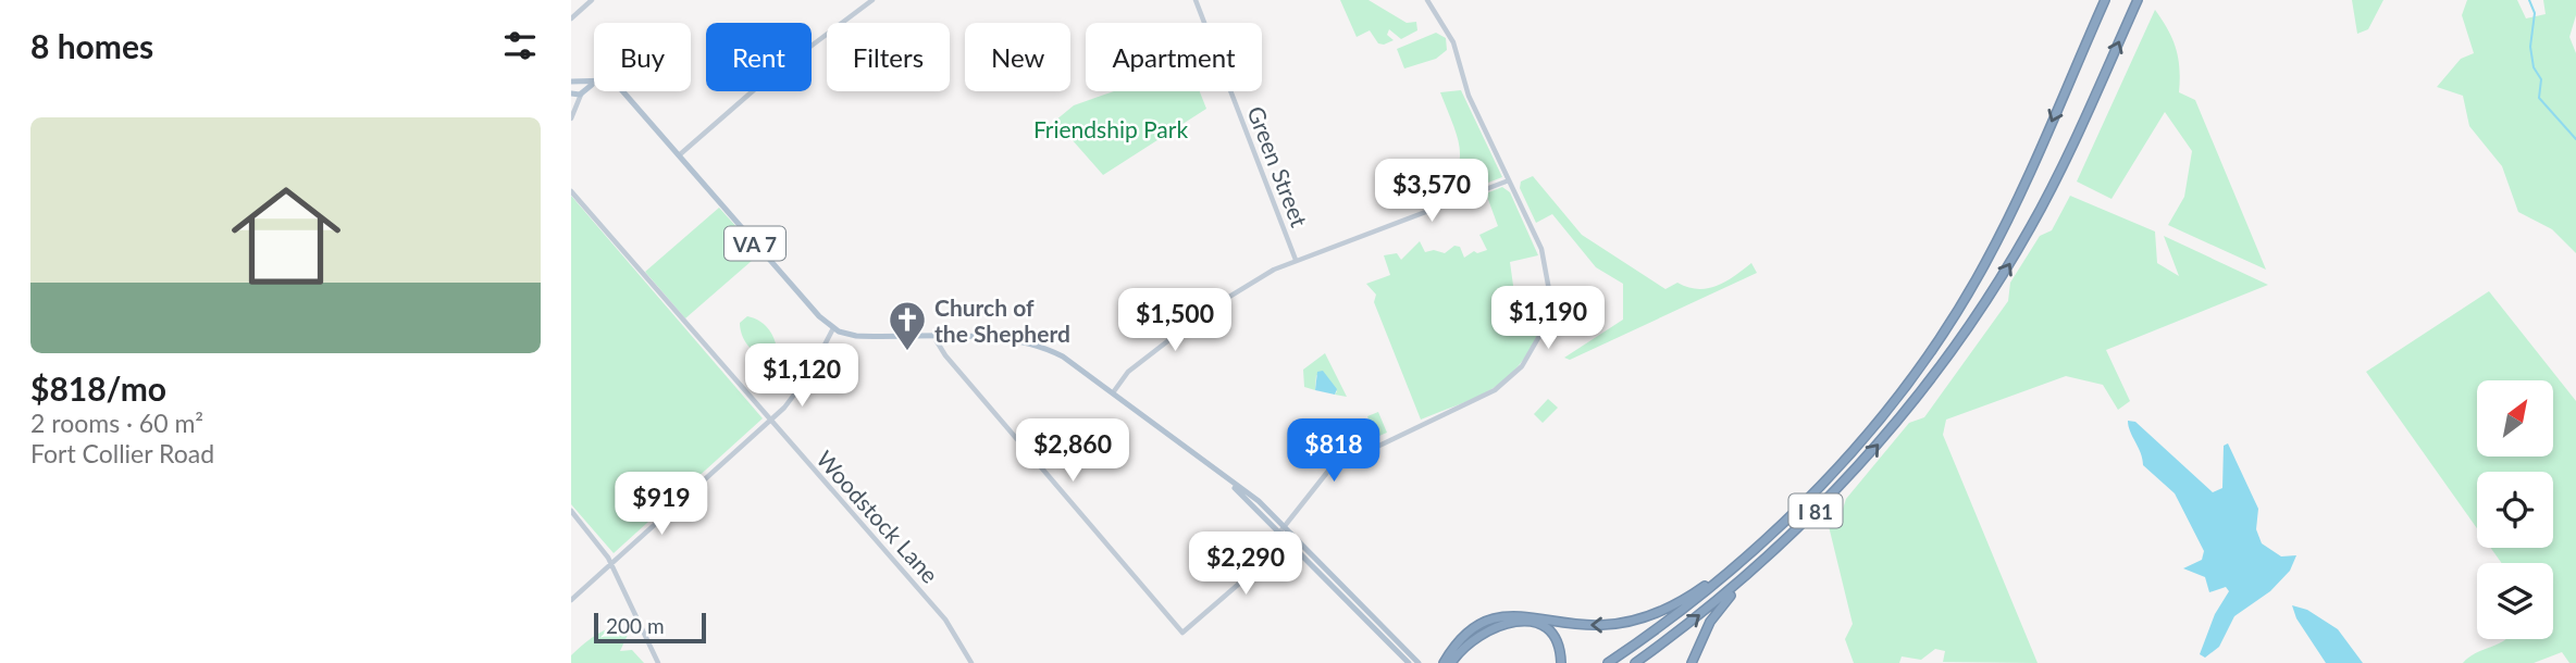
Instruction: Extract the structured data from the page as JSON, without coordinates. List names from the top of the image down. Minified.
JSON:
{"streets":{"highway":["I 81"],"main road":["VA 7"],"street":["Green Street","Woodstock Lane"]},"parks":["Friendship Park"],"places":{"church":["Church of the Shepherd"]},"scale_bar":"200 m","north":"top right","page":{"heading":"8 homes","chip":["Buy","Rent","Filters","New","Apartment"],"list":[{"name":"$818/mo","note":"2 rooms · 60 m² · Fort Collier Road"}],"price":["$3,570","$1,190","$1,500","$1,120","$2,860","$818","$919","$2,290"],"scale":"200 m"}}
